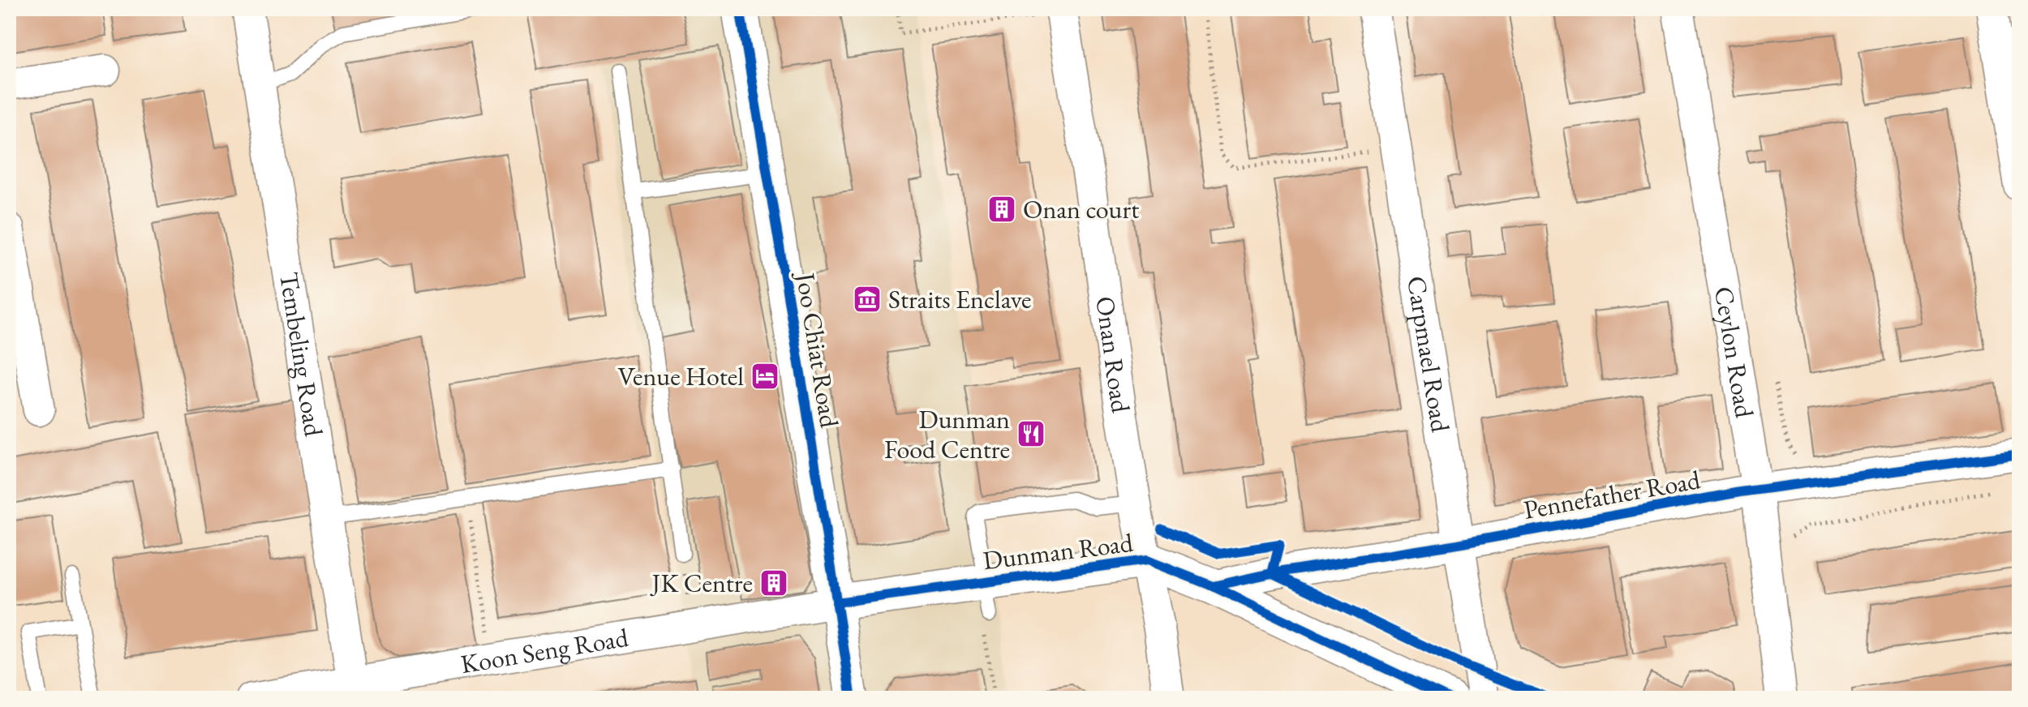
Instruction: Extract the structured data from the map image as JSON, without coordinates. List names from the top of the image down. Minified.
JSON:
{"streets":{"street":["Joo Chiat Road","Ceylon Road","Tembeling Road","Onan Road","Carpmael Road","Pennefather Road","Dunman Road","Koon Seng Road"]},"crossings":[["Joo Chiat Road","Dunman Road"],["Joo Chiat Road","Koon Seng Road"],["Ceylon Road","Pennefather Road"],["Tembeling Road","Koon Seng Road"],["Onan Road","Dunman Road"],["Carpmael Road","Pennefather Road"],["Pennefather Road","Dunman Road"],["Dunman Road","Koon Seng Road"]],"places":{"building":["Onan court","JK Centre"],"museum":["Straits Enclave"],"hotel":["Venue Hotel"],"restaurant":["Dunman Food Centre"]}}
